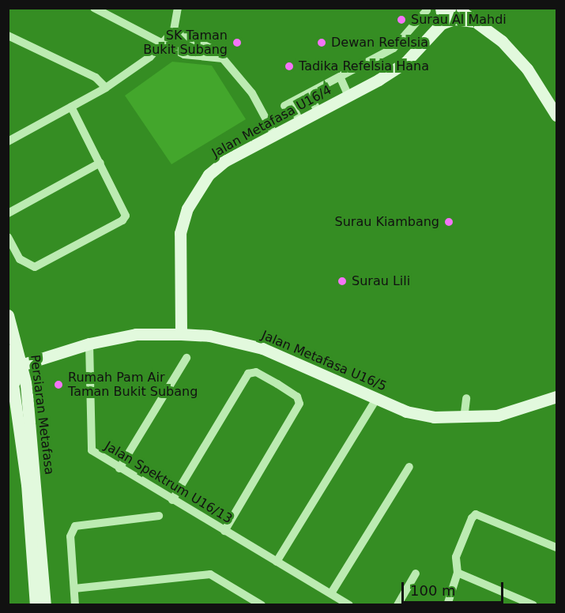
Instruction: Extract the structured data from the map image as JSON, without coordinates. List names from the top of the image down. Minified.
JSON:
{"streets":{"street":["Jalan Metafasa U16/4","Jalan Metafasa U16/5","Persiaran Metafasa","Jalan Spektrum U16/13"]},"crossings":[["Jalan Metafasa U16/4","Jalan Metafasa U16/5"],["Jalan Metafasa U16/5","Persiaran Metafasa"],["Jalan Metafasa U16/5","Jalan Spektrum U16/13"]],"places":["Surau Al Mahdi","SK Taman Bukit Subang","Dewan Refelsia","Tadika Refelsia Hana","Surau Kiambang","Surau Lili","Rumah Pam Air Taman Bukit Subang"],"scale_bar":"100 m"}
